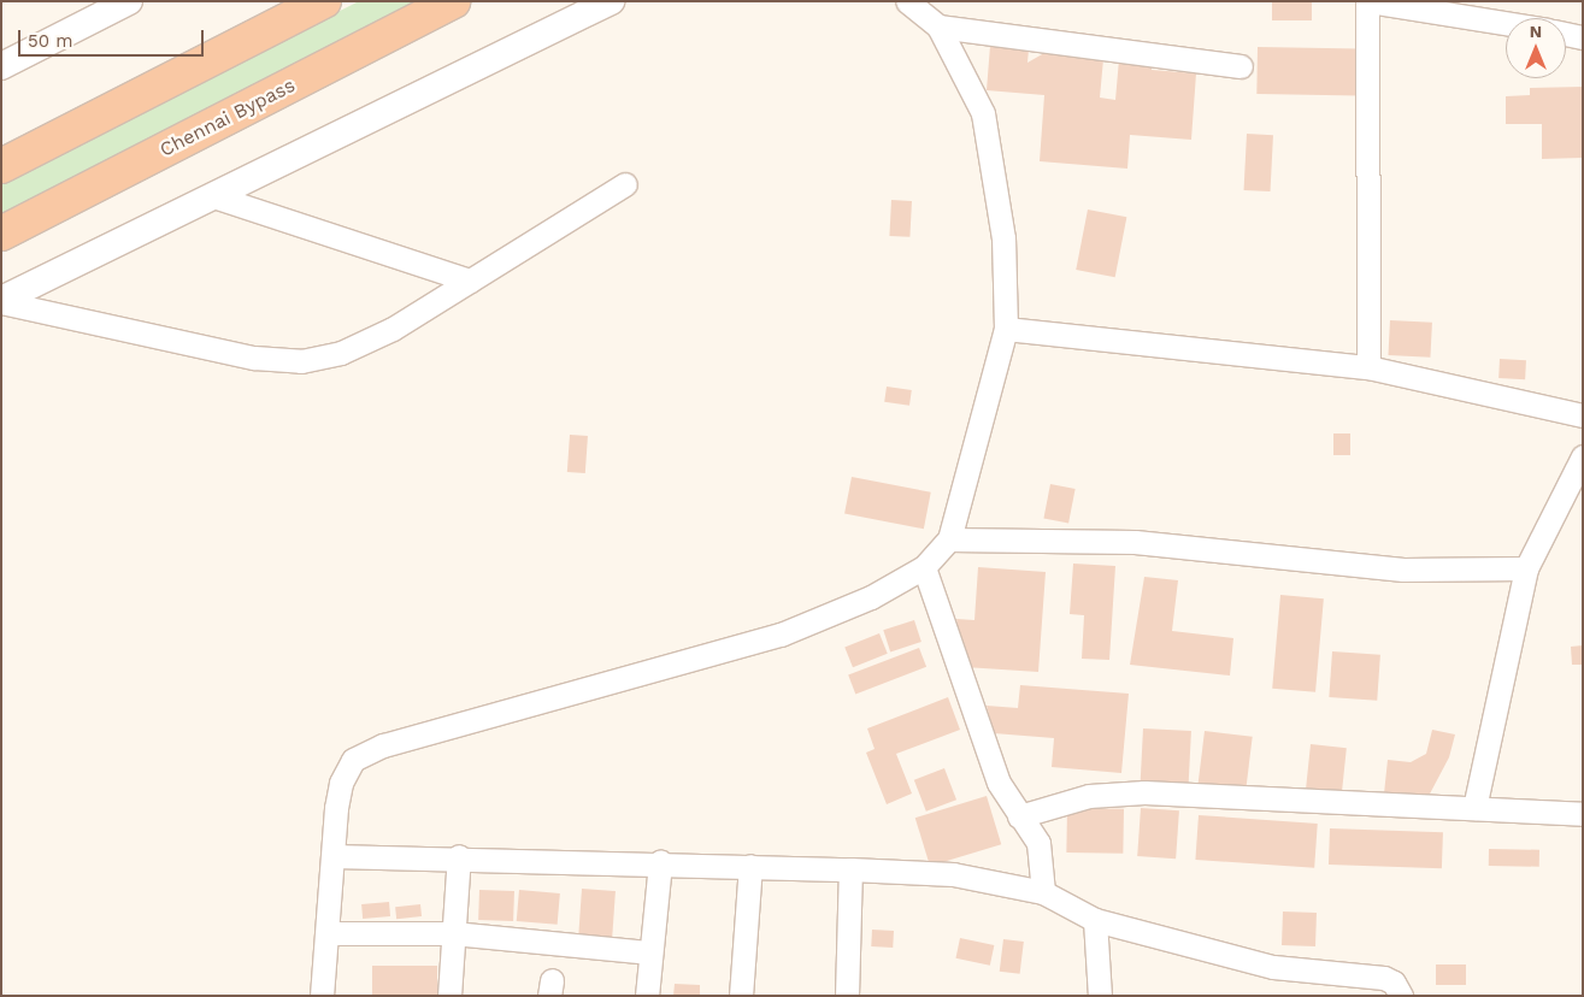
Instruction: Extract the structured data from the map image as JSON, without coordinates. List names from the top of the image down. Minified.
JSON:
{"streets":{"highway":["Chennai Bypass"]},"scale_bar":"50 m","north":"top"}
